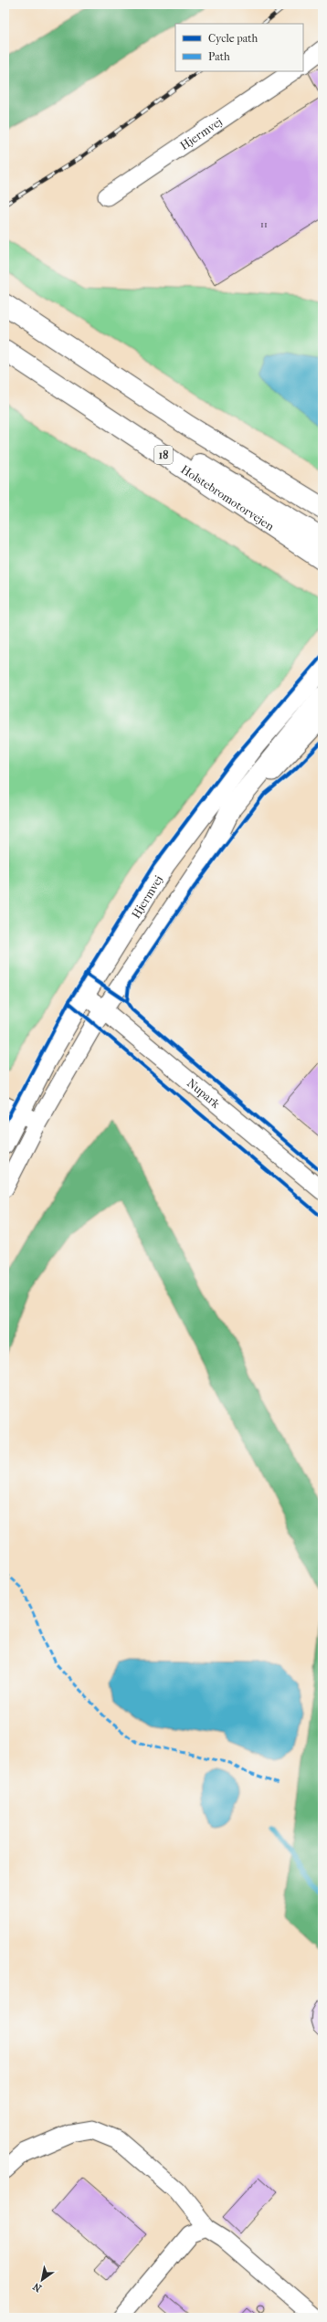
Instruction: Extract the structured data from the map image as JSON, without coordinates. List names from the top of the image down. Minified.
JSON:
{"streets":{"main road":["18","Holstebromotorvejen"],"street":["Hjermvej","Nupark"]},"crossings":[["Hjermvej","Nupark"]],"house_numbers":["11"],"legend":["Cycle path","Path"],"north":"bottom left"}
